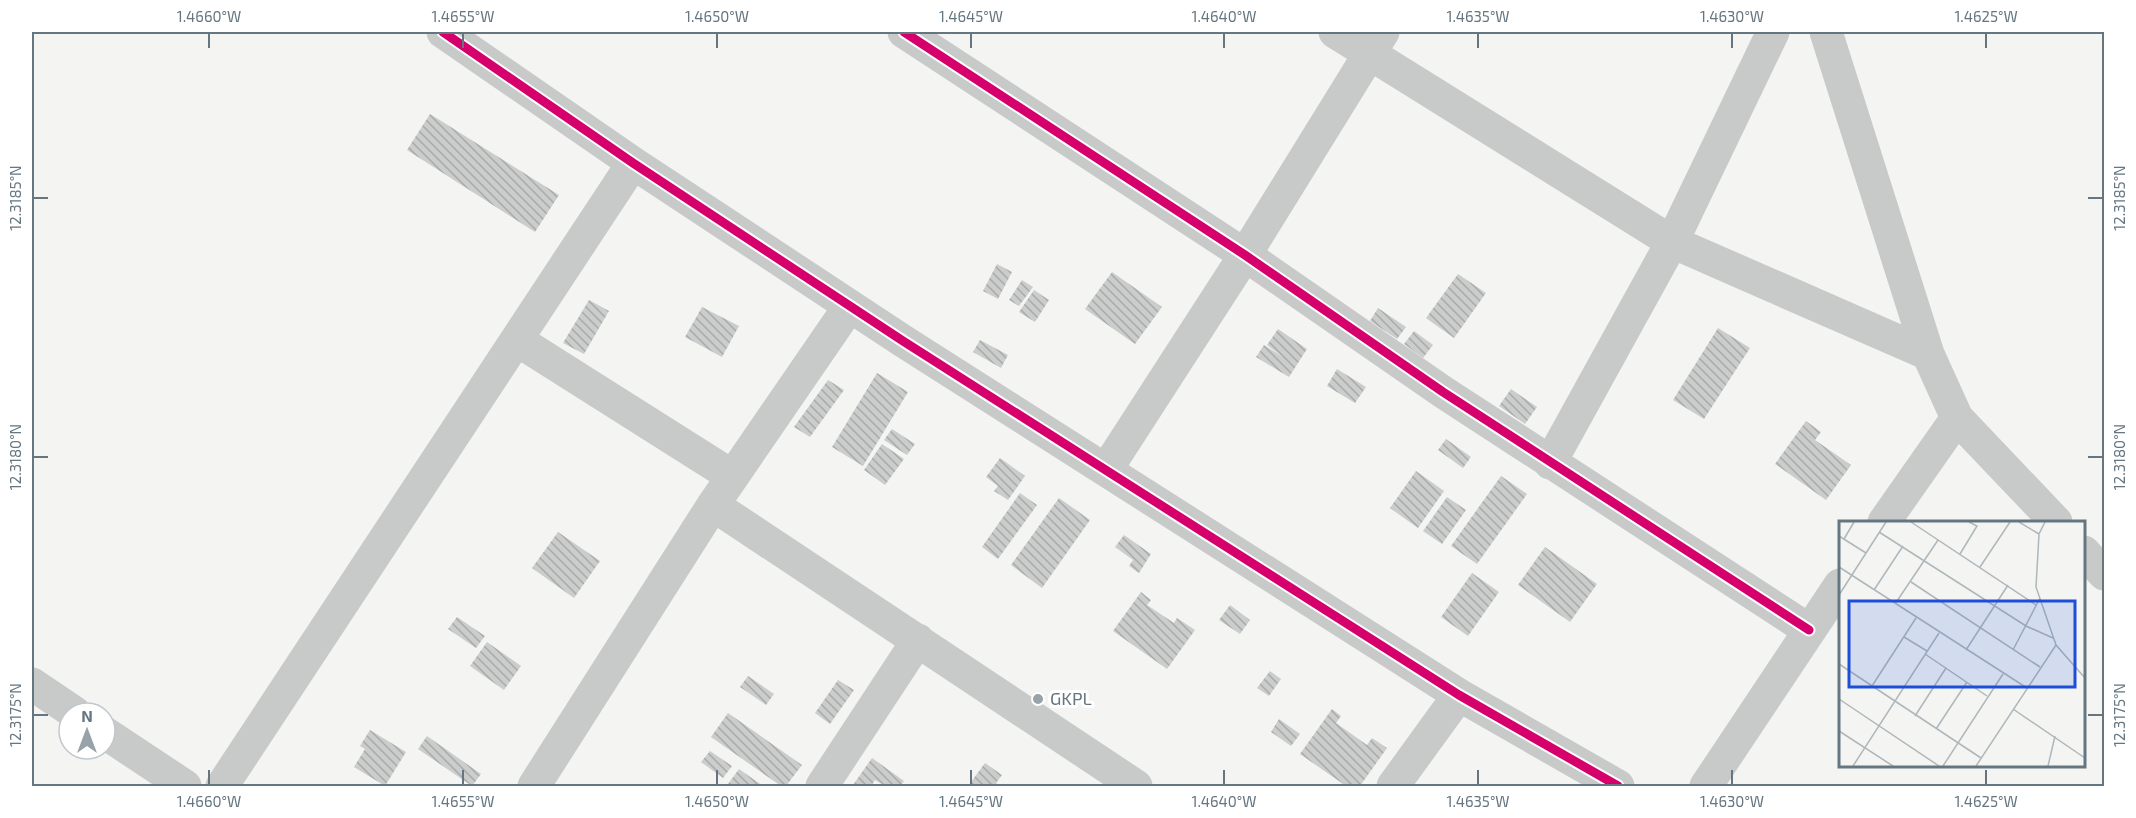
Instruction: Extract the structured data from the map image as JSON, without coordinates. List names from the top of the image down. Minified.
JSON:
{"places":["GKPL"],"north":"top","coordinates":["1.4660°W","1.4655°W","1.4650°W","1.4645°W","1.4640°W","1.4635°W","1.4630°W","1.4625°W","12.3185°N","12.3180°N","12.3175°N"]}
